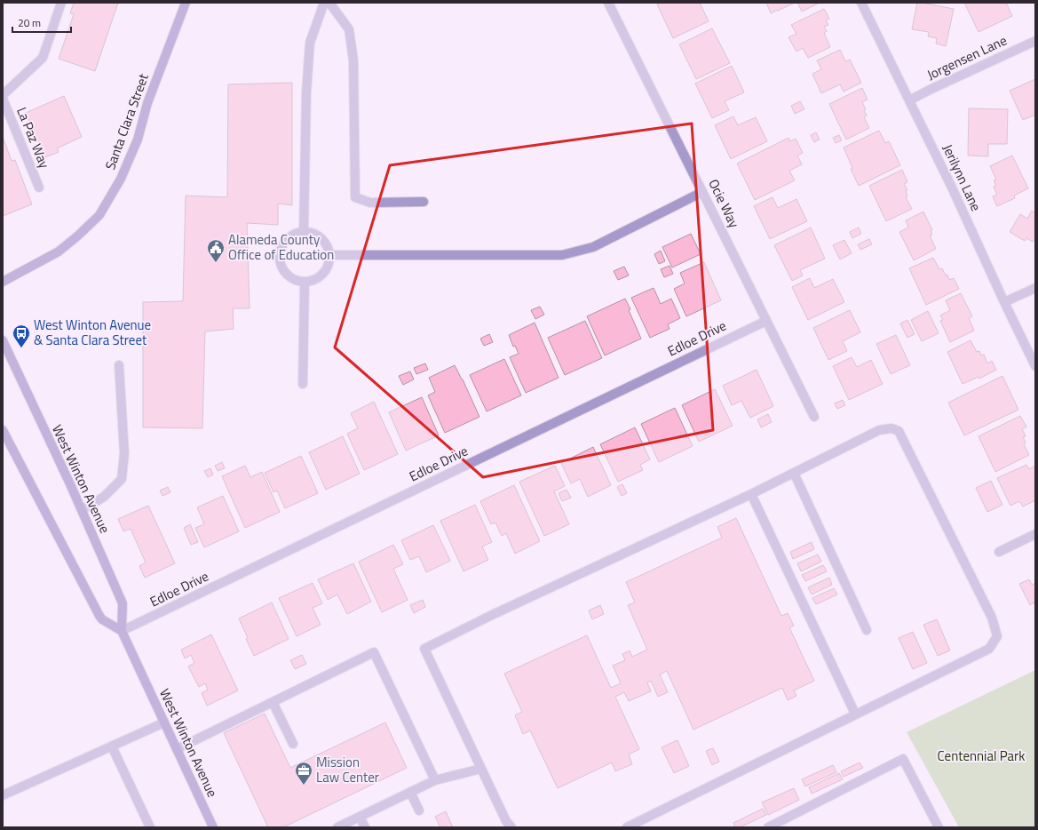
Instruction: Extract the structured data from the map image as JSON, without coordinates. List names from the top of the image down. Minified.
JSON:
{"streets":{"main road":["Santa Clara Street","West Winton Avenue"],"street":["Jorgensen Lane","La Paz Way","Jerilynn Lane","Ocie Way","Edloe Drive"]},"crossings":[["Jorgensen Lane","Jerilynn Lane"],["Ocie Way","Edloe Drive"],["Edloe Drive","West Winton Avenue"]],"parks":["Centennial Park"],"places":{"public building":["Alameda County Office of Education"],"bus stop":["West Winton Avenue & Santa Clara Street"],"office":["Mission Law Center"]},"scale_bar":"20 m"}
